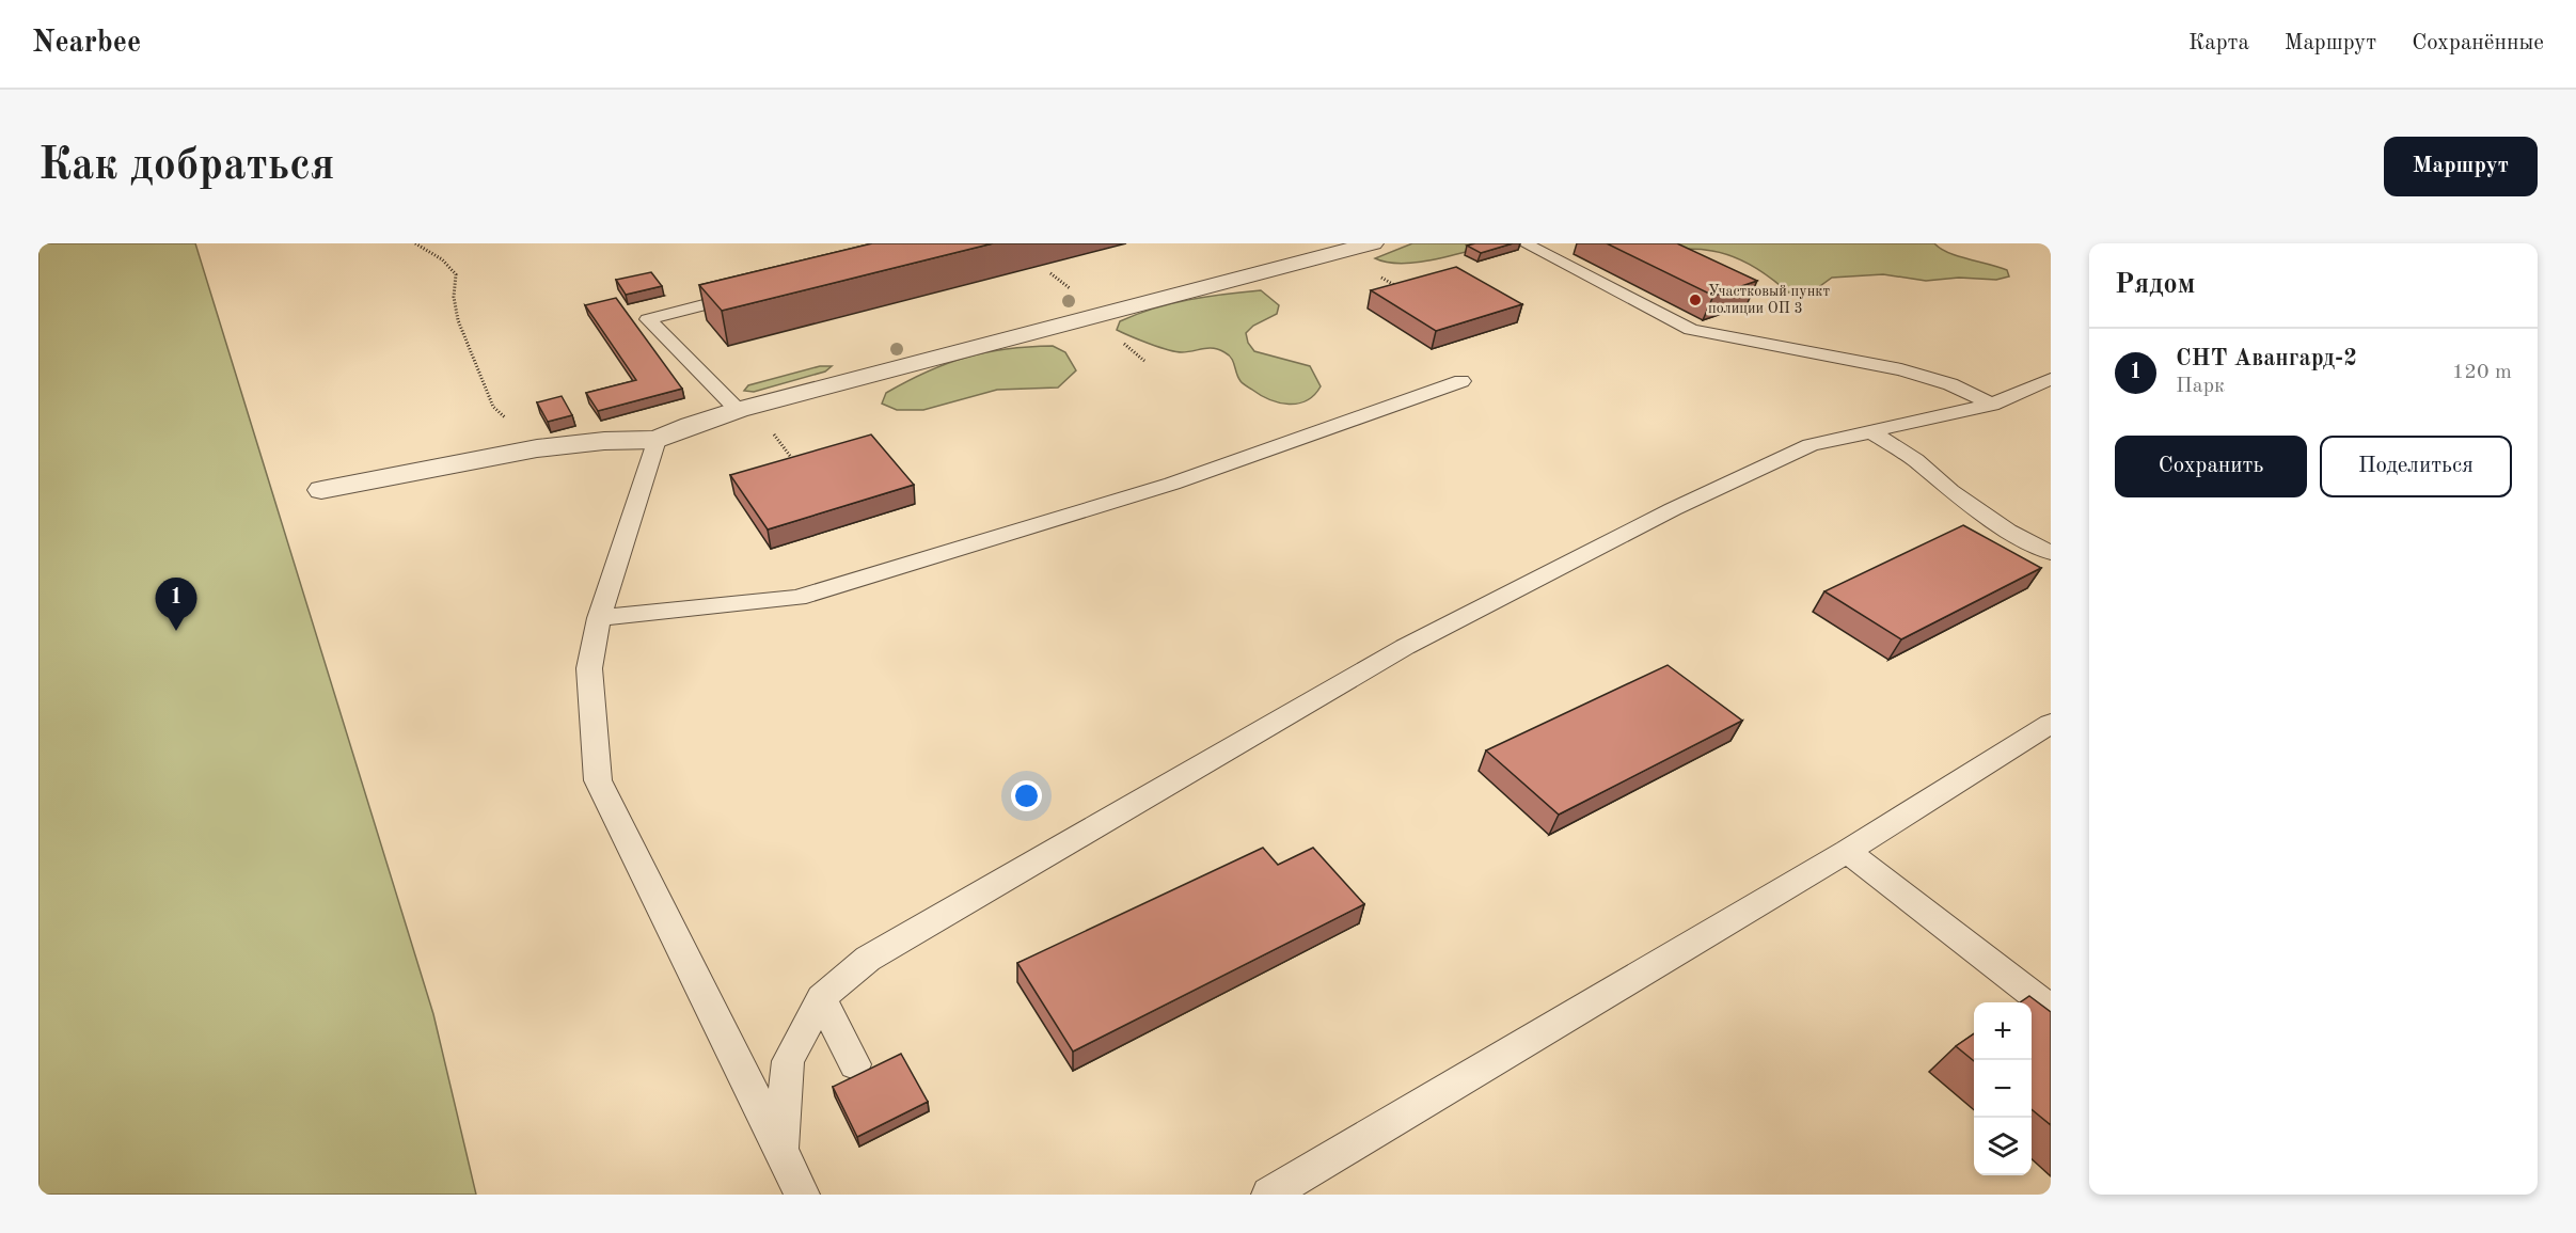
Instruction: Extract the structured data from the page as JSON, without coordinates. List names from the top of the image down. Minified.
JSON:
{"places":["Участковый пункт полиции ОП 3"],"page":{"header":"Nearbee","nav":["Карта","Маршрут","Сохранённые"],"buttons":["Маршрут",["Сохранить","Поделиться"]],"title":"Как добраться","heading":"Рядом","list":[{"mark":"1","name":"СНТ Авангард-2","note":"Парк","value":"120 m"}],"pins":"1","map_buttons":["+","−"]}}
